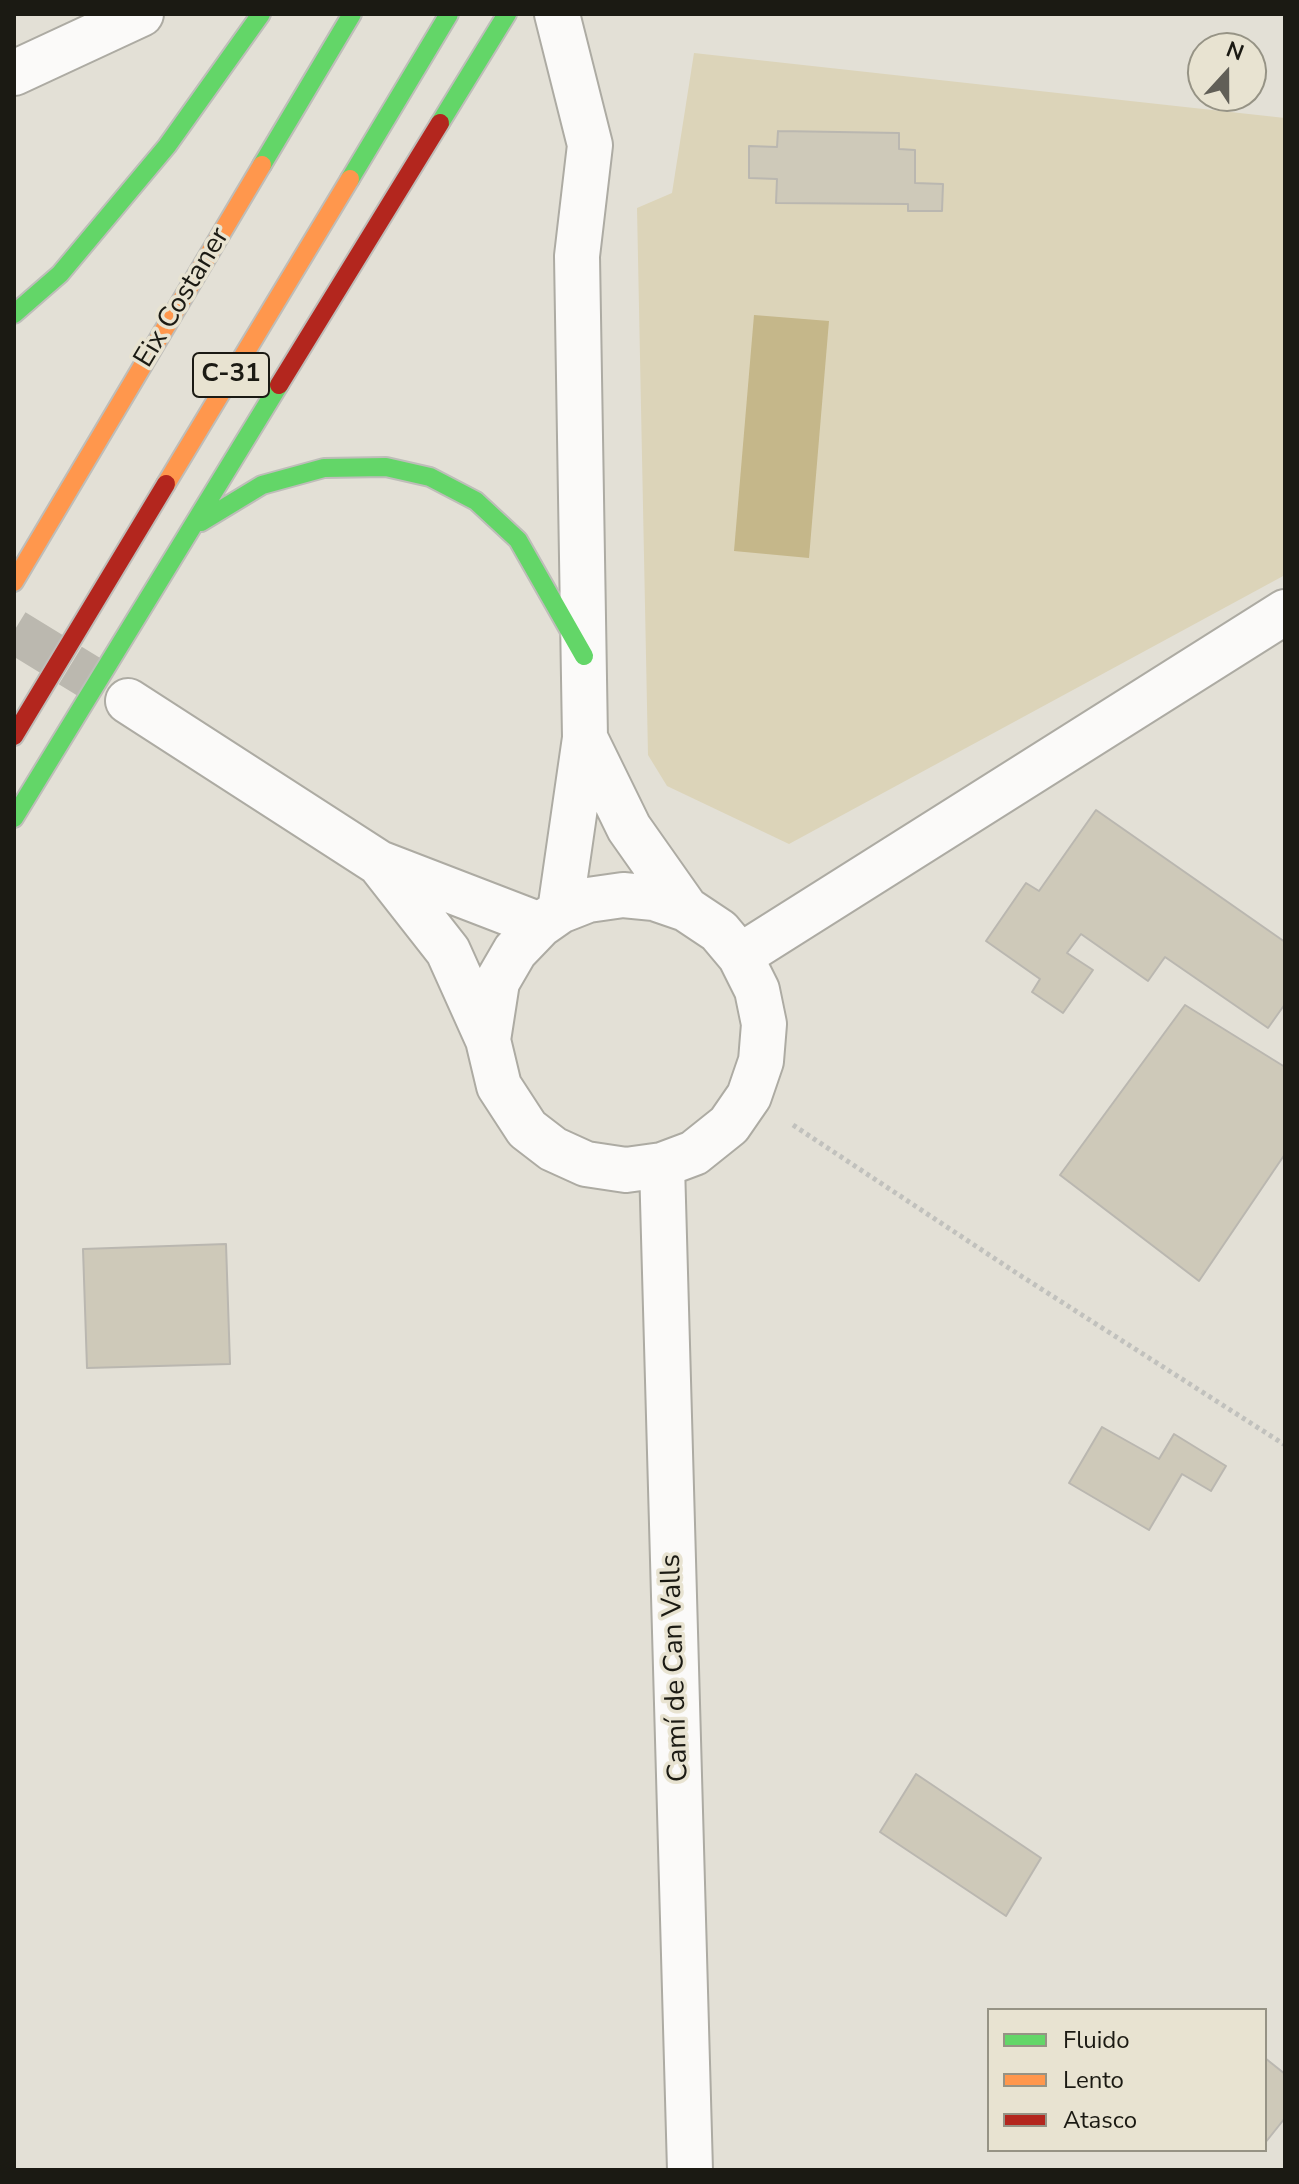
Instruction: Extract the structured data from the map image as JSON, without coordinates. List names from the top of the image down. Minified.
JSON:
{"streets":{"highway":["Eix Costaner","C-31"],"street":["Camí de Can Valls"]},"legend":["Fluido","Lento","Atasco"],"north":"top"}
